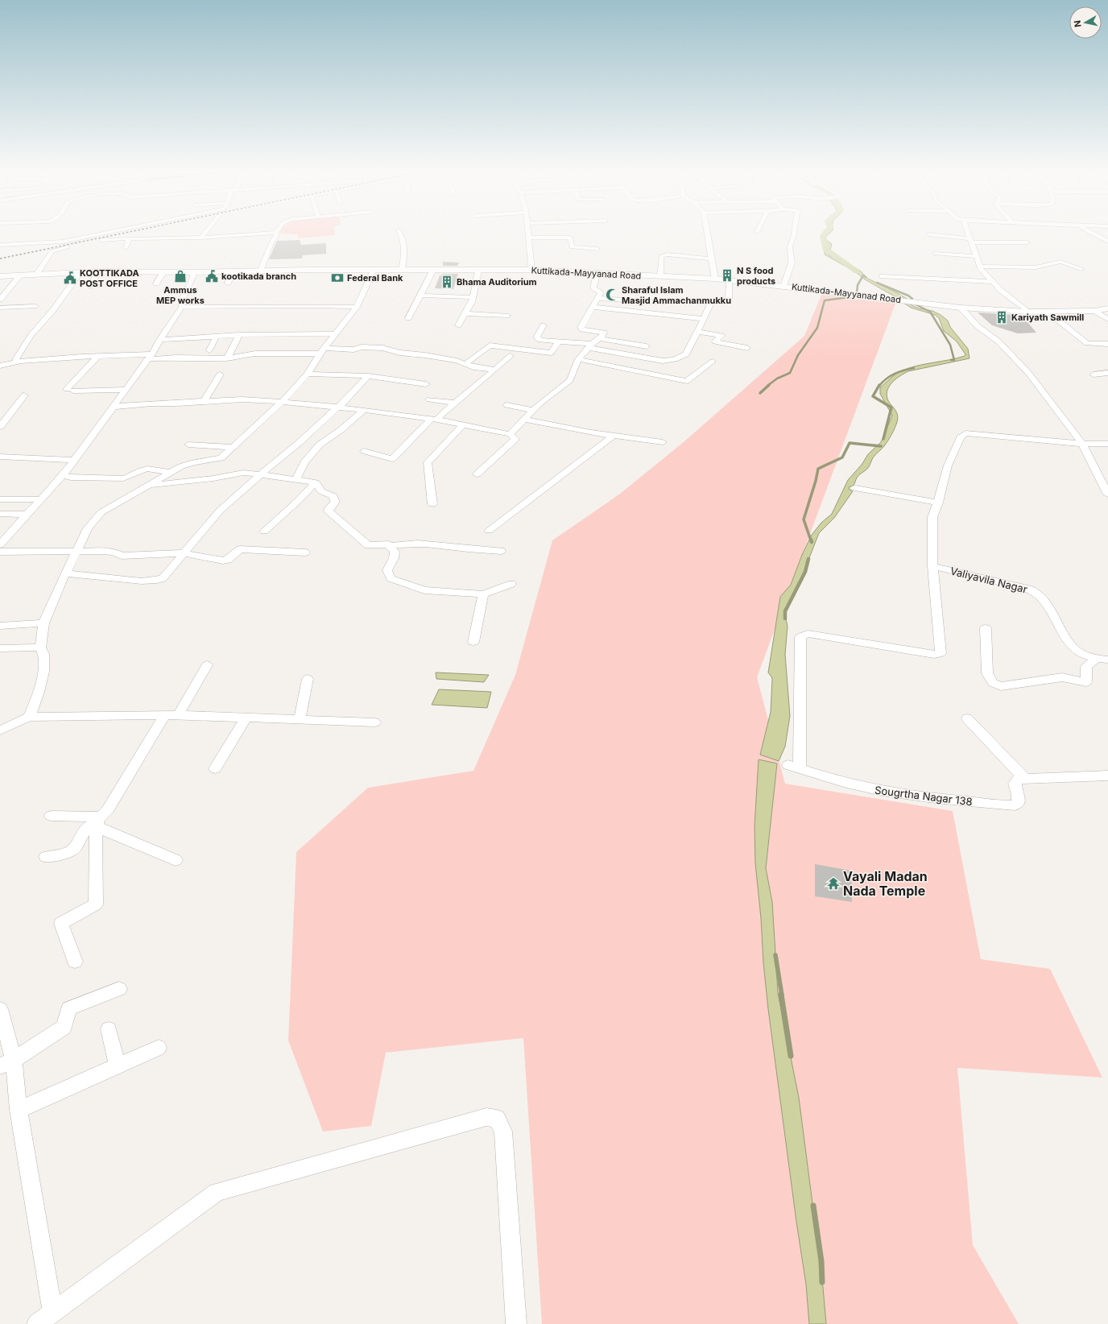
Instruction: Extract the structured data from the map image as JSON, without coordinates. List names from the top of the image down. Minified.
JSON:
{"streets":{"main road":["Kuttikada-Mayyanad Road"],"street":["Valiyavila Nagar","Sougrtha Nagar 138"]},"crossings":[["Valiyavila Nagar","Sougrtha Nagar 138"]],"places":{"building":["N S food products","Bhama Auditorium","Kariyath Sawmill"],"shop":["Ammus MEP works"],"public building":["kootikada branch","KOOTTIKADA POST OFFICE"],"bank":["Federal Bank"],"mosque":["Sharaful Islam Masjid Ammachanmukku"],"temple":["Vayali Madan Nada Temple"]},"north":"left"}
